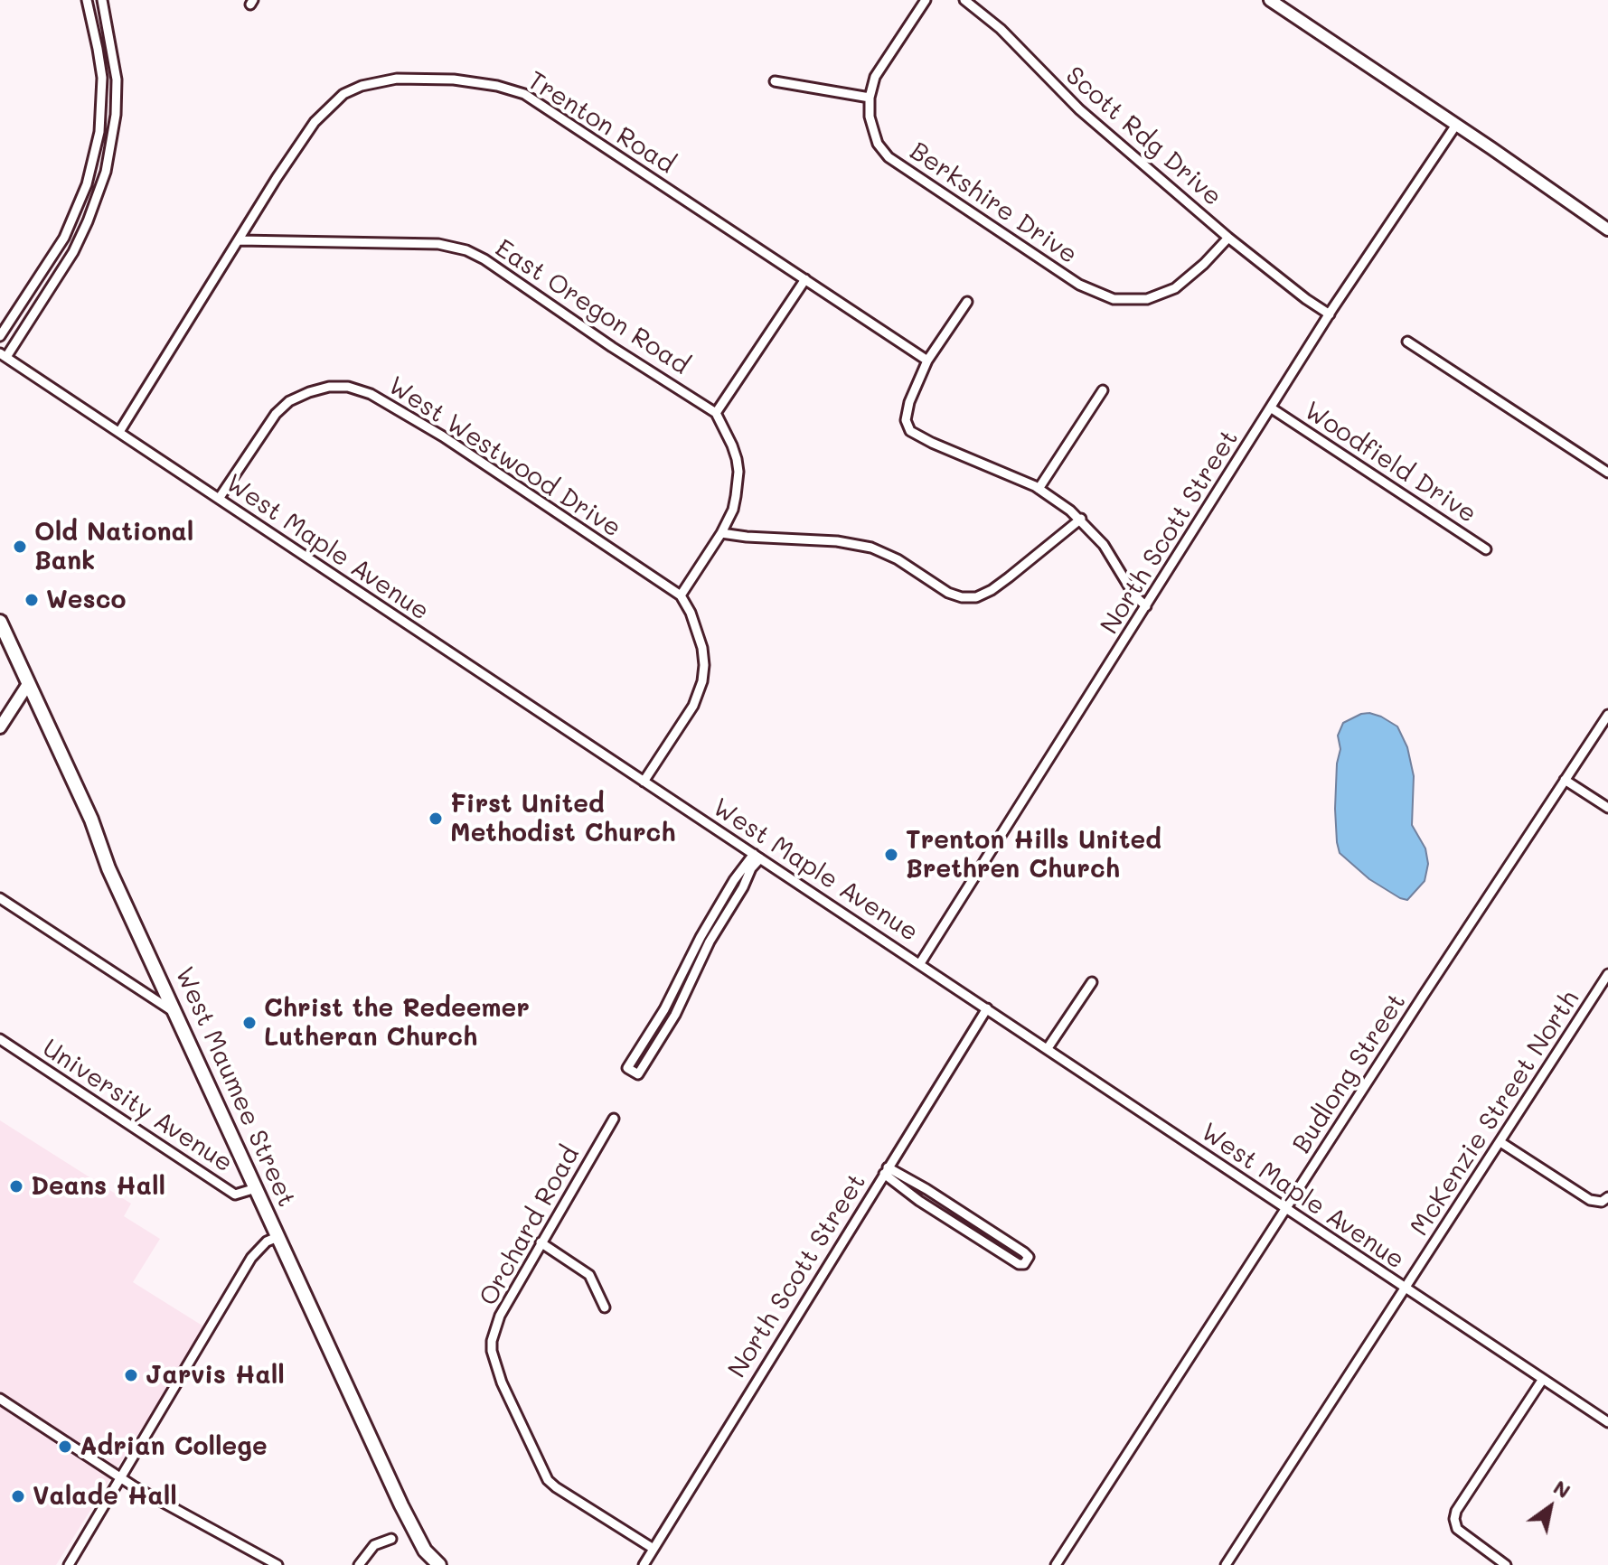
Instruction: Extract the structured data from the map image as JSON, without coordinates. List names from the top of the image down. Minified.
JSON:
{"streets":{"main road":["West Maumee Street"],"street":["Trenton Road","Scott Rdg Drive","Berkshire Drive","East Oregon Road","West Westwood Drive","Woodfield Drive","North Scott Street","West Maple Avenue","Budlong Street","University Avenue","McKenzie Street North","Orchard Road"]},"crossings":[["Trenton Road","East Oregon Road"],["Trenton Road","West Maple Avenue"],["Scott Rdg Drive","Berkshire Drive"],["Scott Rdg Drive","North Scott Street"],["West Westwood Drive","West Maple Avenue"],["Woodfield Drive","North Scott Street"],["North Scott Street","West Maple Avenue"],["North Scott Street","Orchard Road"],["West Maple Avenue","Budlong Street"],["West Maple Avenue","McKenzie Street North"],["West Maumee Street","University Avenue"]],"places":["Old National Bank","Wesco","First United Methodist Church","Trenton Hills United Brethren Church","Christ the Redeemer Lutheran Church","Deans Hall","Jarvis Hall","Adrian College","Valade Hall"],"north":"top right"}
